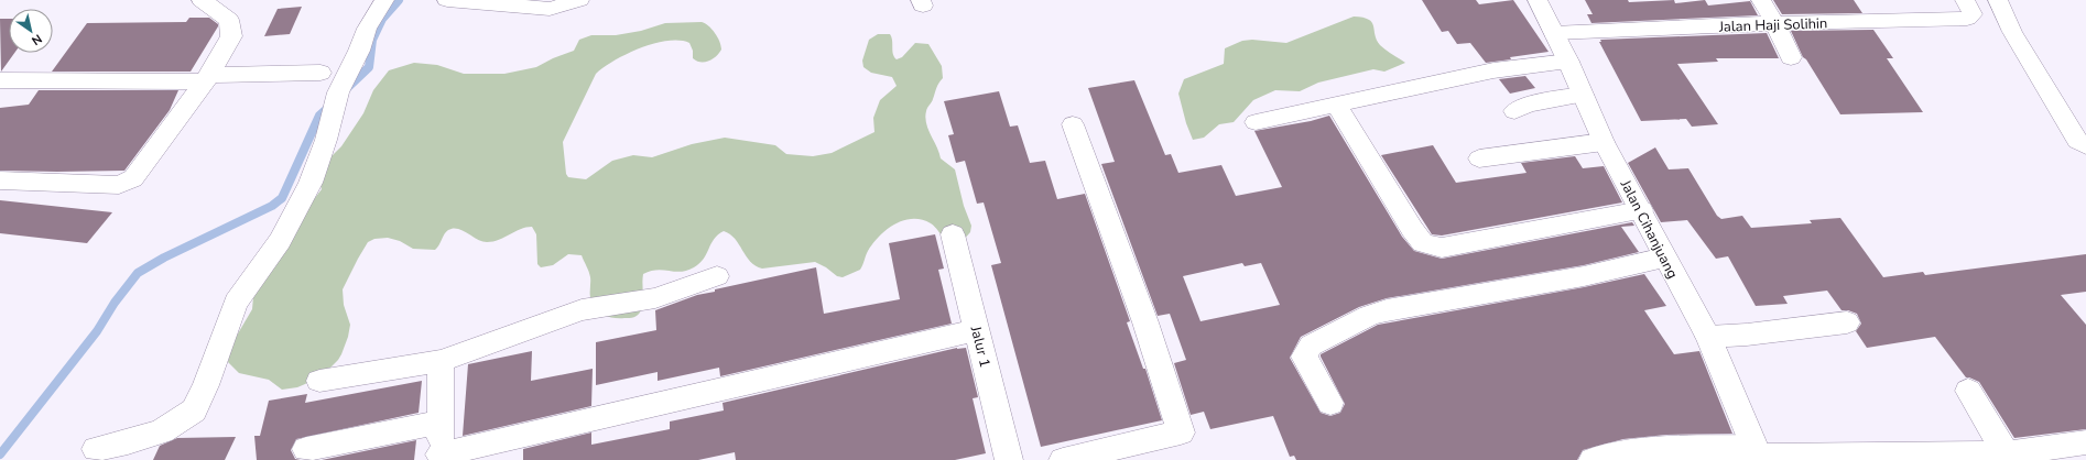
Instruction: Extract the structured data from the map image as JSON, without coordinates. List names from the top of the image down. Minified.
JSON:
{"streets":{"street":["Jalan Haji Solihin","Jalan Cihanjuang","Jalur 1"]},"crossings":[["Jalan Haji Solihin","Jalan Cihanjuang"]],"north":"bottom right"}
